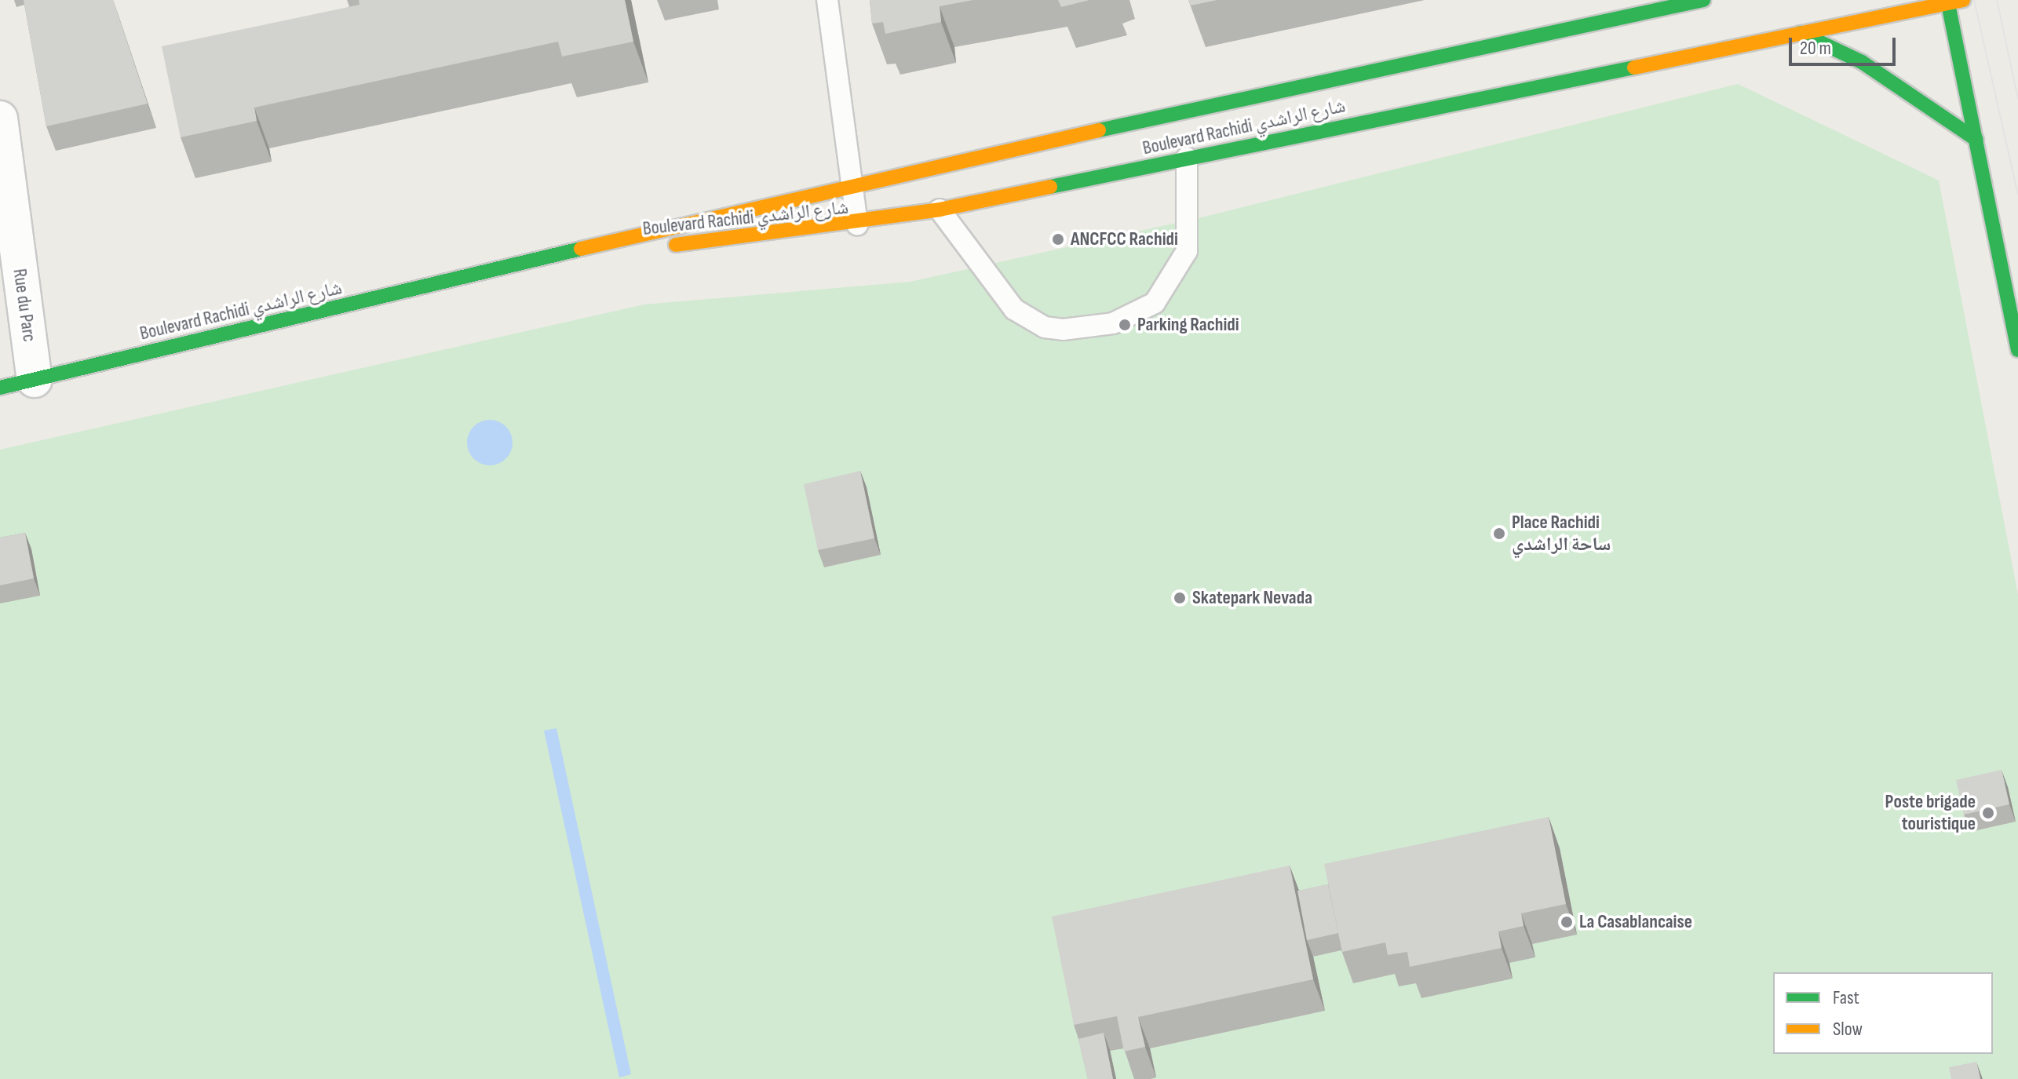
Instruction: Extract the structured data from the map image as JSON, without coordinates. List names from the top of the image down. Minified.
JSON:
{"streets":{"street":["Boulevard Rachidi شارع الراشدي","Rue du Parc"]},"crossings":[["Boulevard Rachidi شارع الراشدي","Rue du Parc"]],"places":["ANCFCC Rachidi","Parking Rachidi","Place Rachidi ساحة الراشدي","Skatepark Nevada","Poste brigade touristique","La Casablancaise"],"legend":["Fast","Slow"],"scale_bar":"20 m"}
